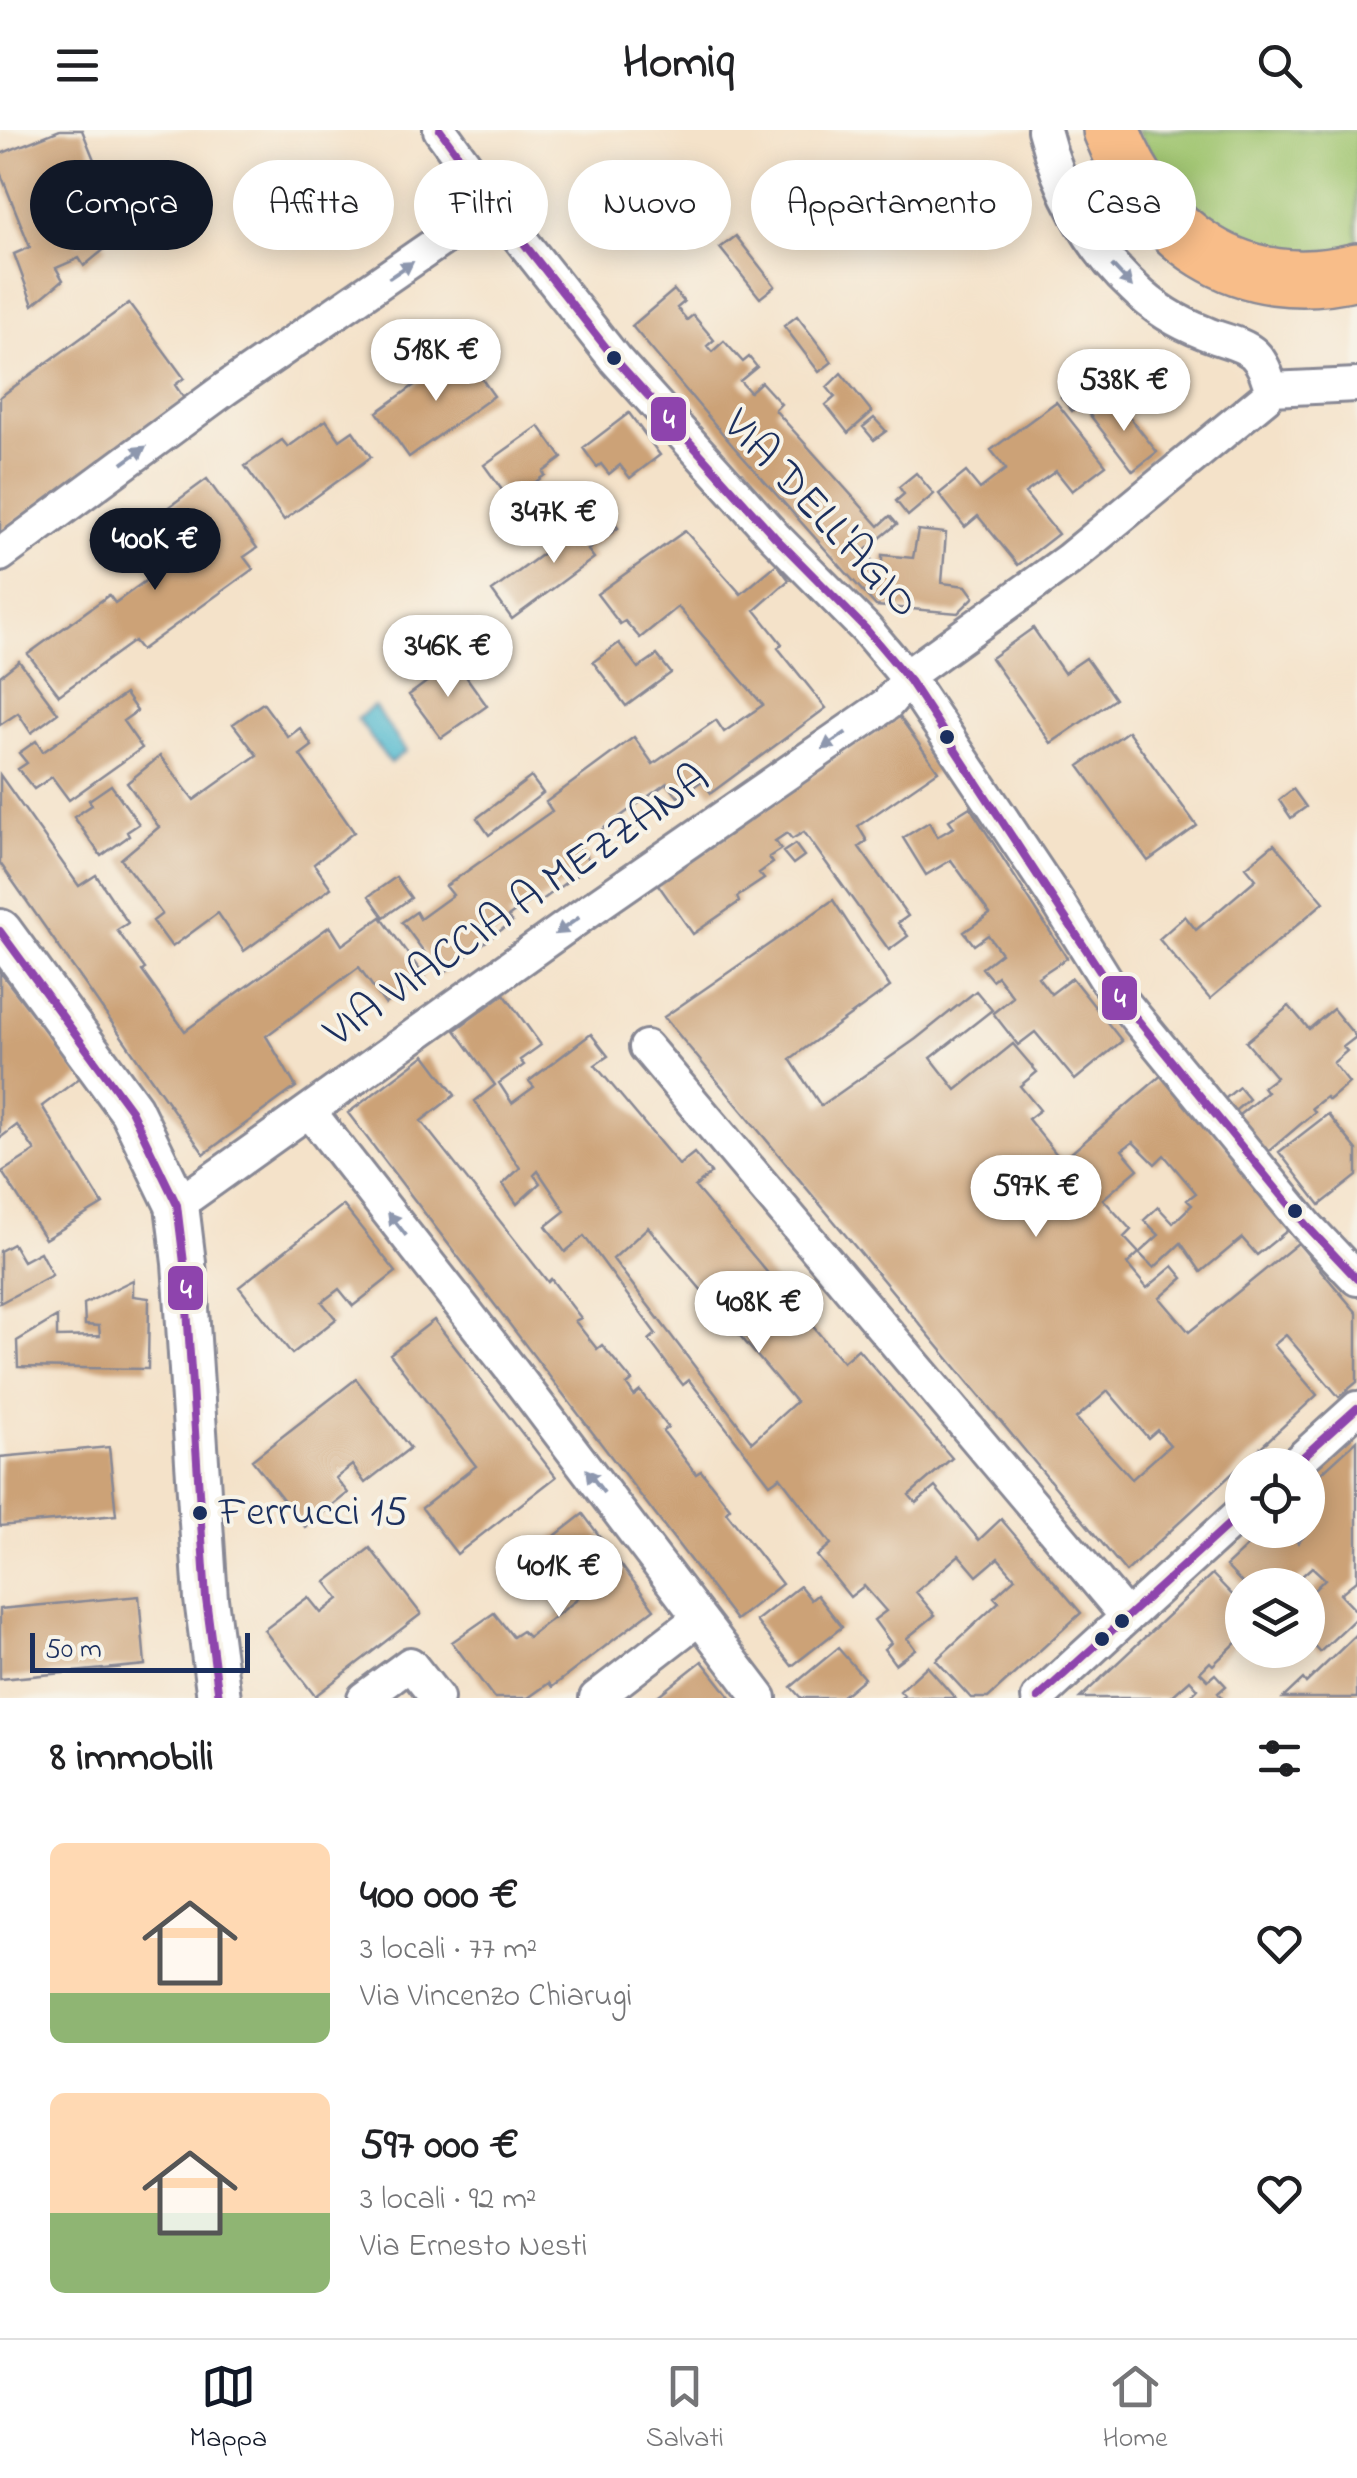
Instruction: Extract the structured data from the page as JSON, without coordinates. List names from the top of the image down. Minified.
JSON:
{"streets":{"street":["VIA DELL'AGIO","VIA VIACCIA A MEZZANA"]},"crossings":[["VIA DELL'AGIO","VIA VIACCIA A MEZZANA"]],"one_way":["VIA VIACCIA A MEZZANA"],"places":["Ferrucci 15"],"lines":["transit line 4"],"scale_bar":"50 m","page":{"header":"Homiq","chip":["Compra","Affitta","Filtri","Nuovo","Appartamento","Casa"],"price":["518K €","538K €","347K €","400K €","346K €","597K €","408K €","401K €"],"scale":"50 m","heading":"8 immobili","list":[{"name":"400 000 €","note":"3 locali · 77 m² · Via Vincenzo Chiarugi"},{"name":"597 000 €","note":"3 locali · 92 m² · Via Ernesto Nesti"}],"tabs":["Mappa","Salvati","Home"]}}
